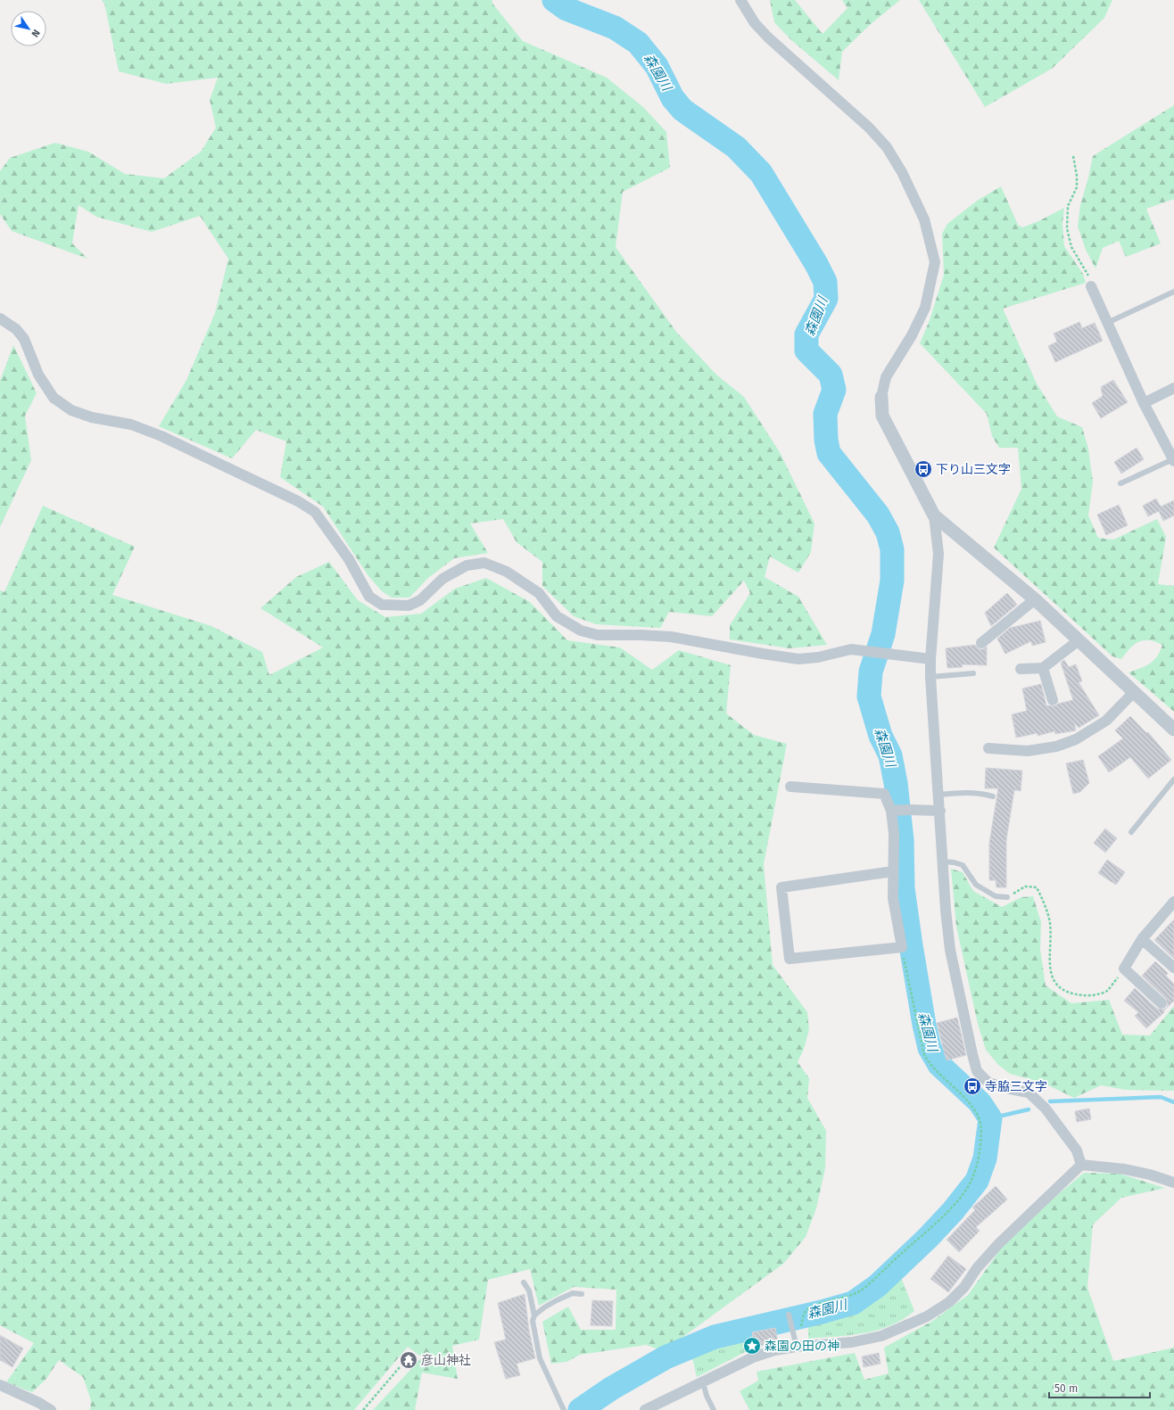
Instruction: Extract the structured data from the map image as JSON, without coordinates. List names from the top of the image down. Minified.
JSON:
{"water":["森園川"],"places":{"bus stop":["下り山三文字","寺脇三文字"],"place":["森園の田の神"],"temple":["彦山神社"]},"scale_bar":"50 m","north":"bottom right"}
